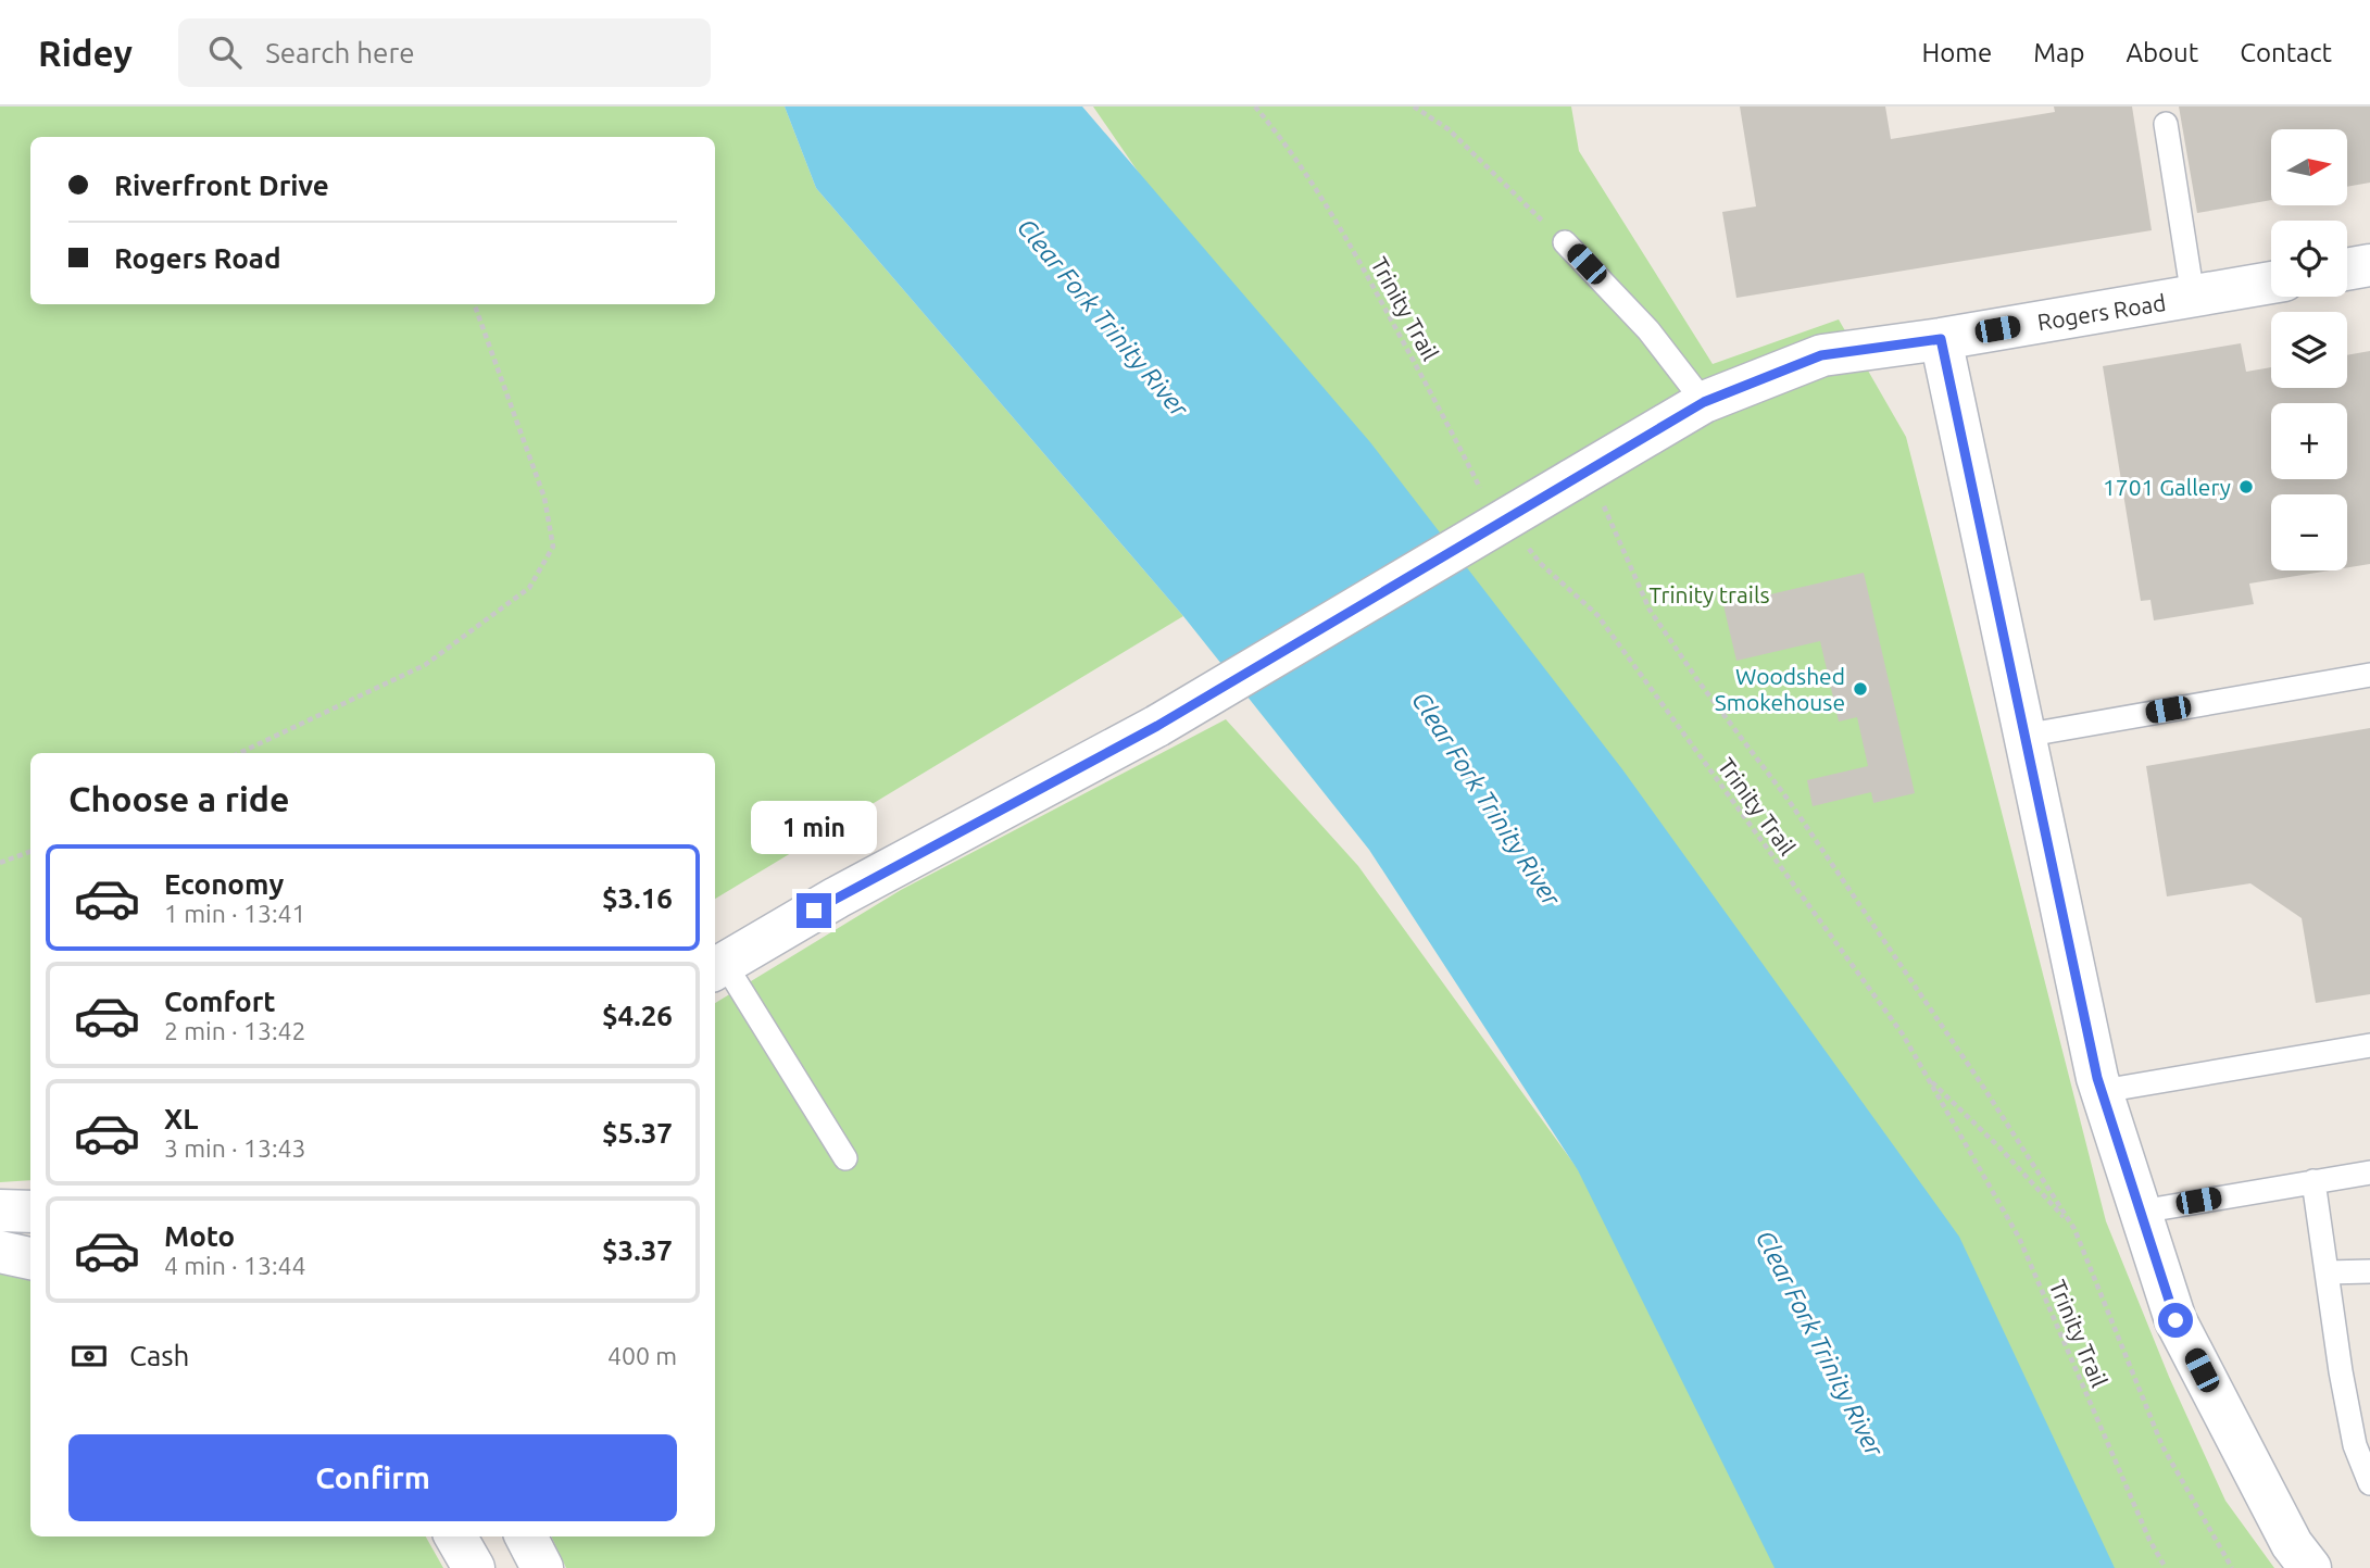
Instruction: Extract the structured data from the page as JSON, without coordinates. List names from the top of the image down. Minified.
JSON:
{"streets":{"street":["Rogers Road"],"path":["Trinity Trail"]},"water":["Clear Fork Trinity River"],"parks":["Trinity trails"],"places":["1701 Gallery","Woodshed Smokehouse"],"north":"right","page":{"header":"Ridey","search":"Search here","nav":["Home","Map","About","Contact"],"map_buttons":["+","−"],"banner":["Riverfront Drive","Rogers Road"],"heading":"Choose a ride","bubble":"1 min","list":[{"name":"Economy","note":"1 min · 13:41","value":"$3.16"},{"name":"Comfort","note":"2 min · 13:42","value":"$4.26"},{"name":"XL","note":"3 min · 13:43","value":"$5.37"},{"name":"Moto","note":"4 min · 13:44","value":"$3.37"}],"pay":["Cash","400 m"],"buttons":"Confirm"}}
